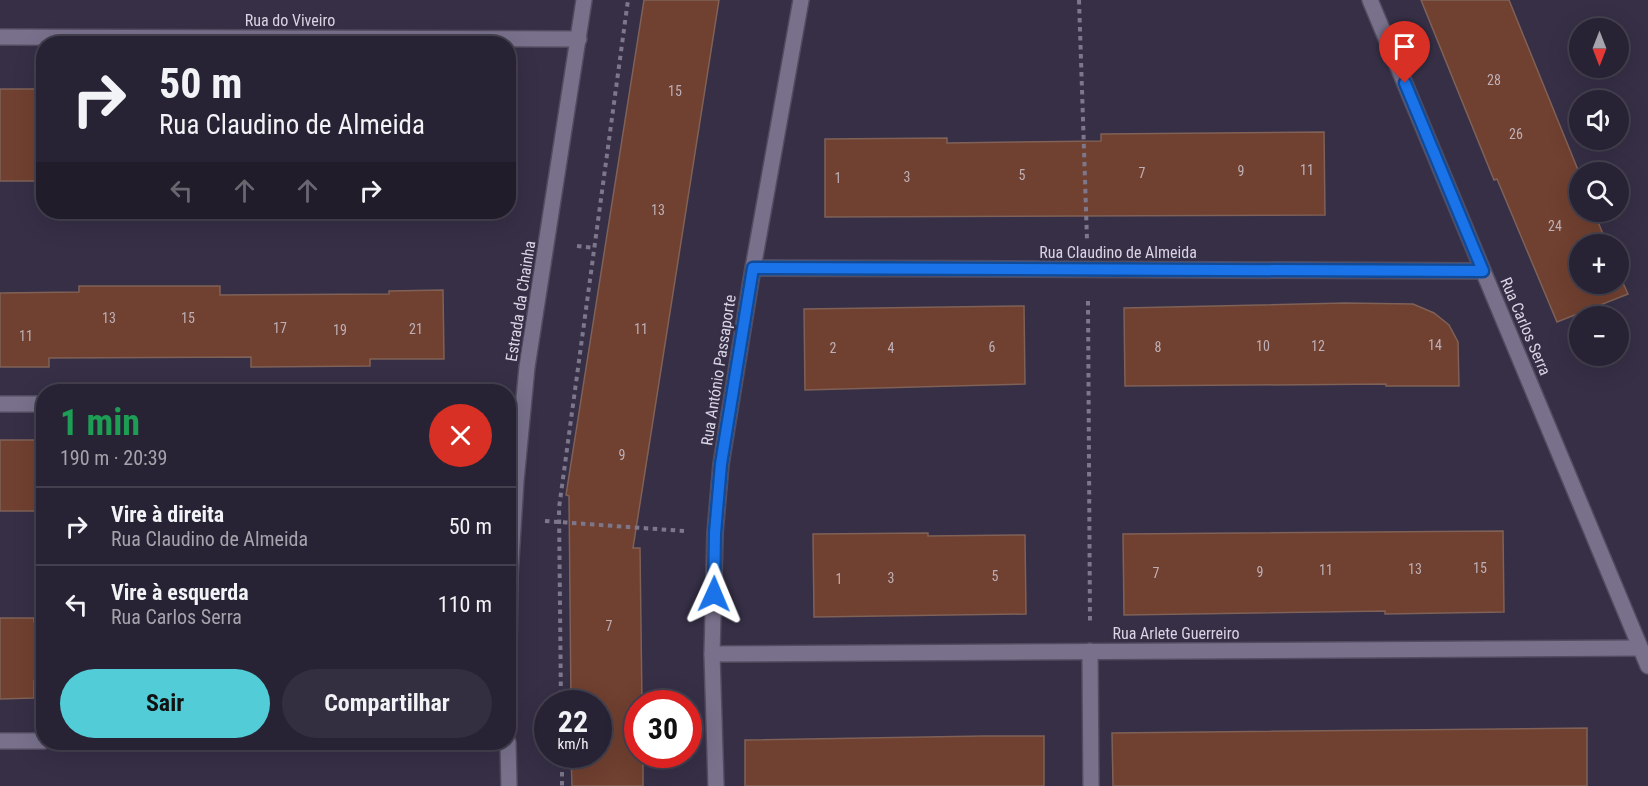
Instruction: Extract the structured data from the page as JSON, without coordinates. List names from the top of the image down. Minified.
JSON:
{"streets":{"street":["Rua do Viveiro","Rua Claudino de Almeida","Estrada da Chainha","Rua Carlos Serra","Rua António Passaporte","Rua Arlete Guerreiro"]},"crossings":[["Rua do Viveiro","Estrada da Chainha"],["Rua Claudino de Almeida","Rua Carlos Serra"],["Rua Claudino de Almeida","Rua António Passaporte"],["Rua Carlos Serra","Rua Arlete Guerreiro"],["Rua António Passaporte","Rua Arlete Guerreiro"]],"house_numbers":["28","15","26","11","9","7","5","3","1","13","24","13","15","17","21","11","19","11","14","10","12","6","8","2","4","9","15","13","11","9","7","5","3","1","7"],"north":"bottom","page":{"map_buttons":["+","−"],"turn":["50 m","Rua Claudino de Almeida"],"heading":["1 min","190 m · 20:39"],"list":[{"name":"Vire à direita","note":"Rua Claudino de Almeida","value":"50 m"},{"name":"Vire à esquerda","note":"Rua Carlos Serra","value":"110 m"}],"buttons":["Sair","Compartilhar"],"speed":"22 km/h","limit":"30"}}
